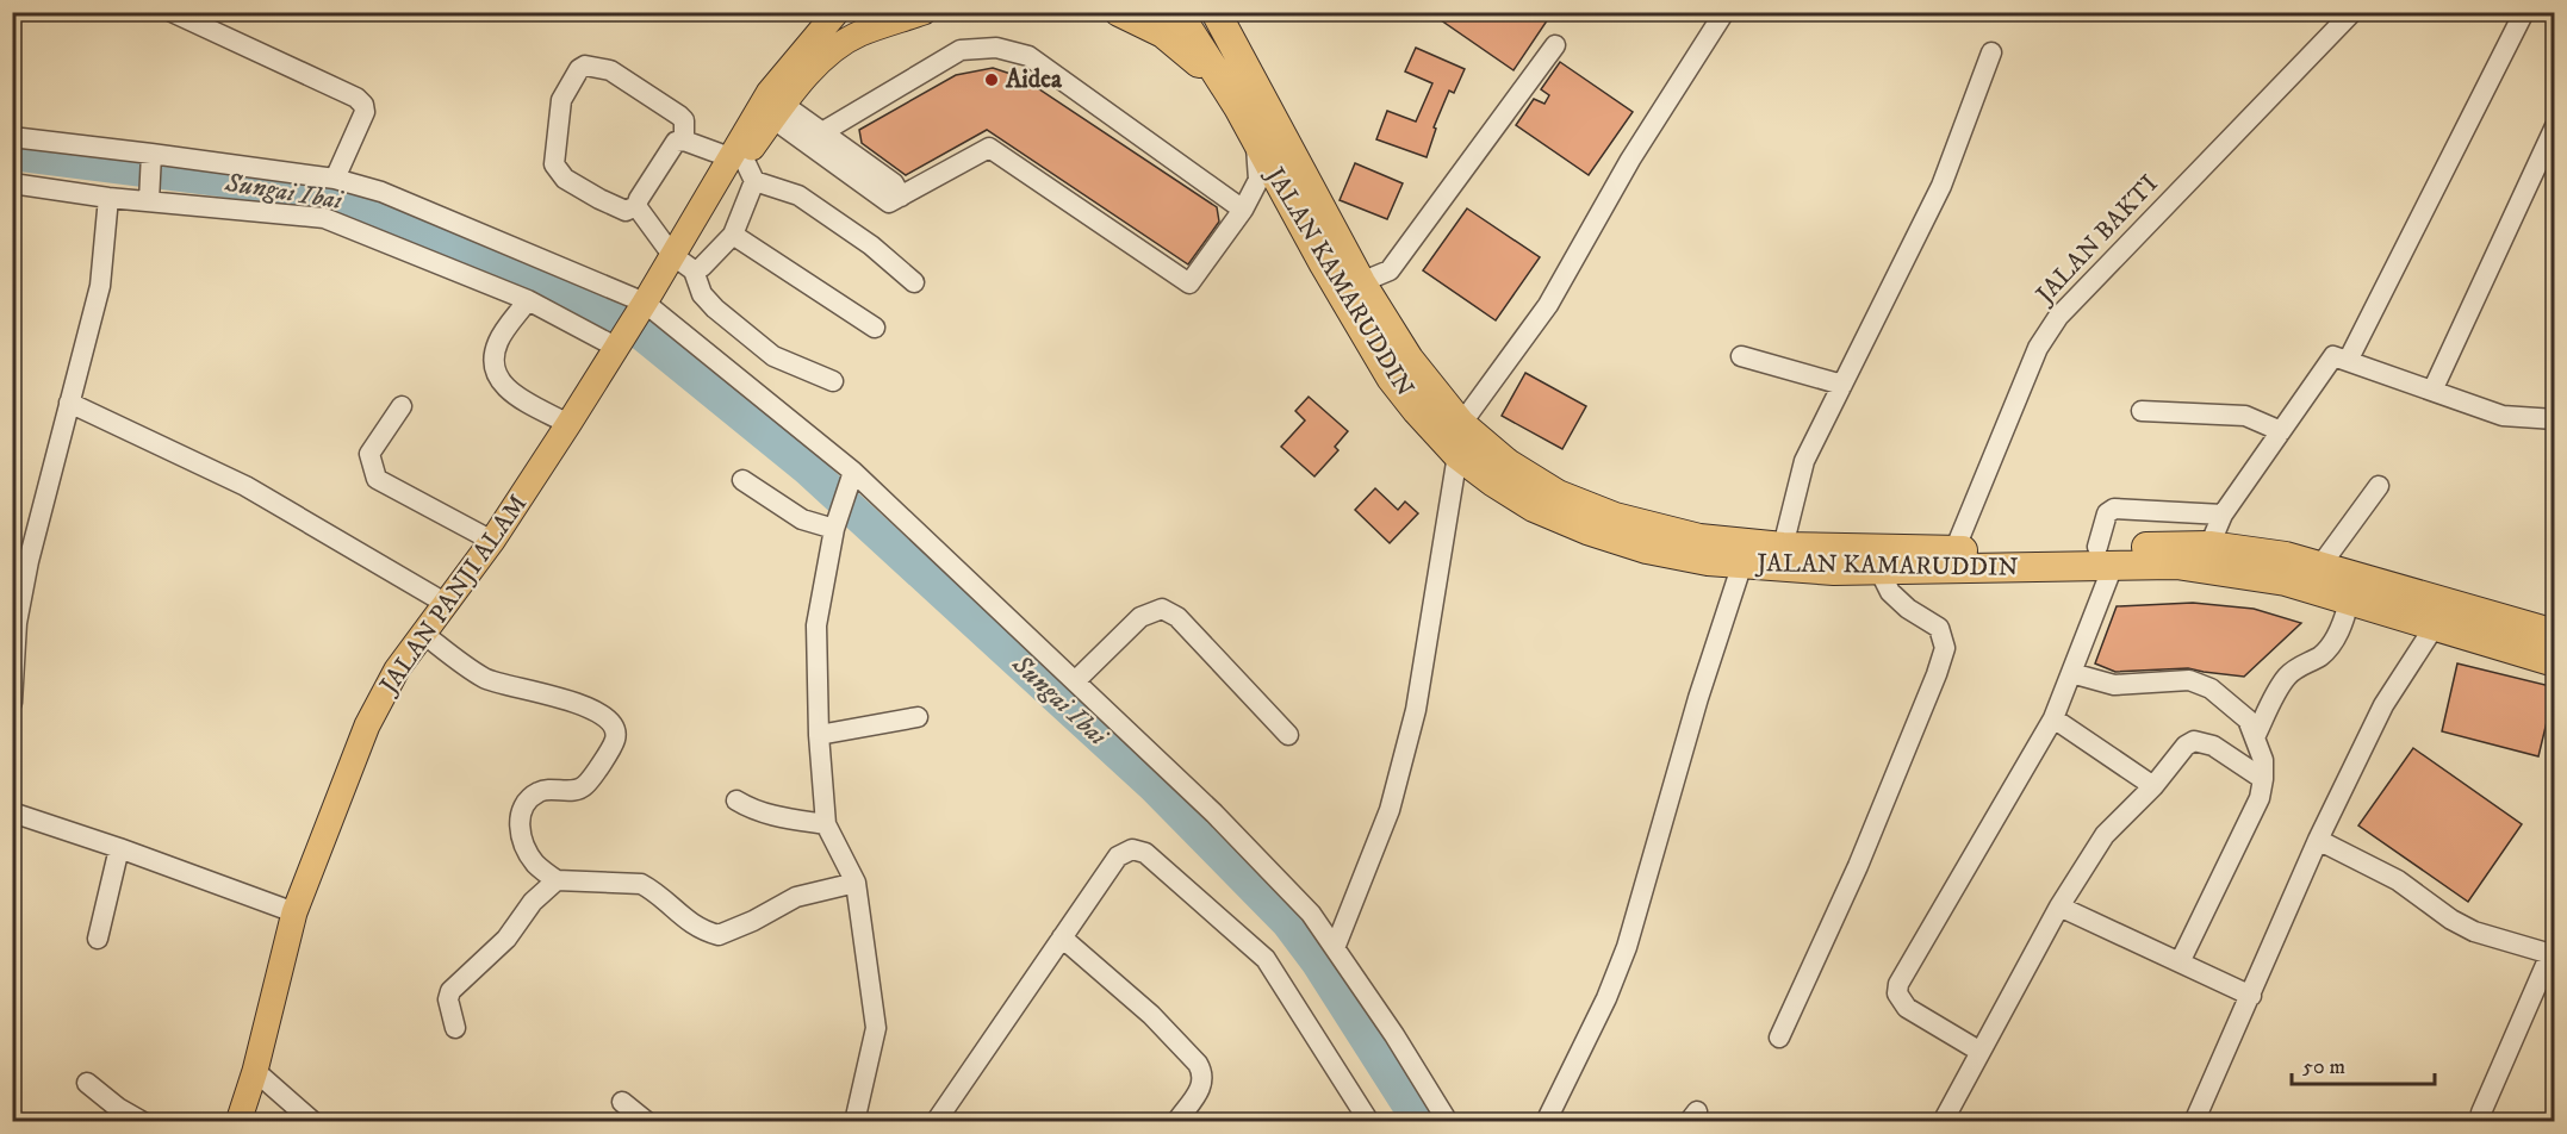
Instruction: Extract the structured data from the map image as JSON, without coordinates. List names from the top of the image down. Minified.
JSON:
{"streets":{"highway":["JALAN KAMARUDDIN"],"main road":["JALAN PANJI ALAM"],"street":["JALAN BAKTI"]},"crossings":[["JALAN BAKTI","JALAN KAMARUDDIN"]],"water":["Sungai Ibai"],"places":["Aidea"],"scale_bar":"50 m"}
